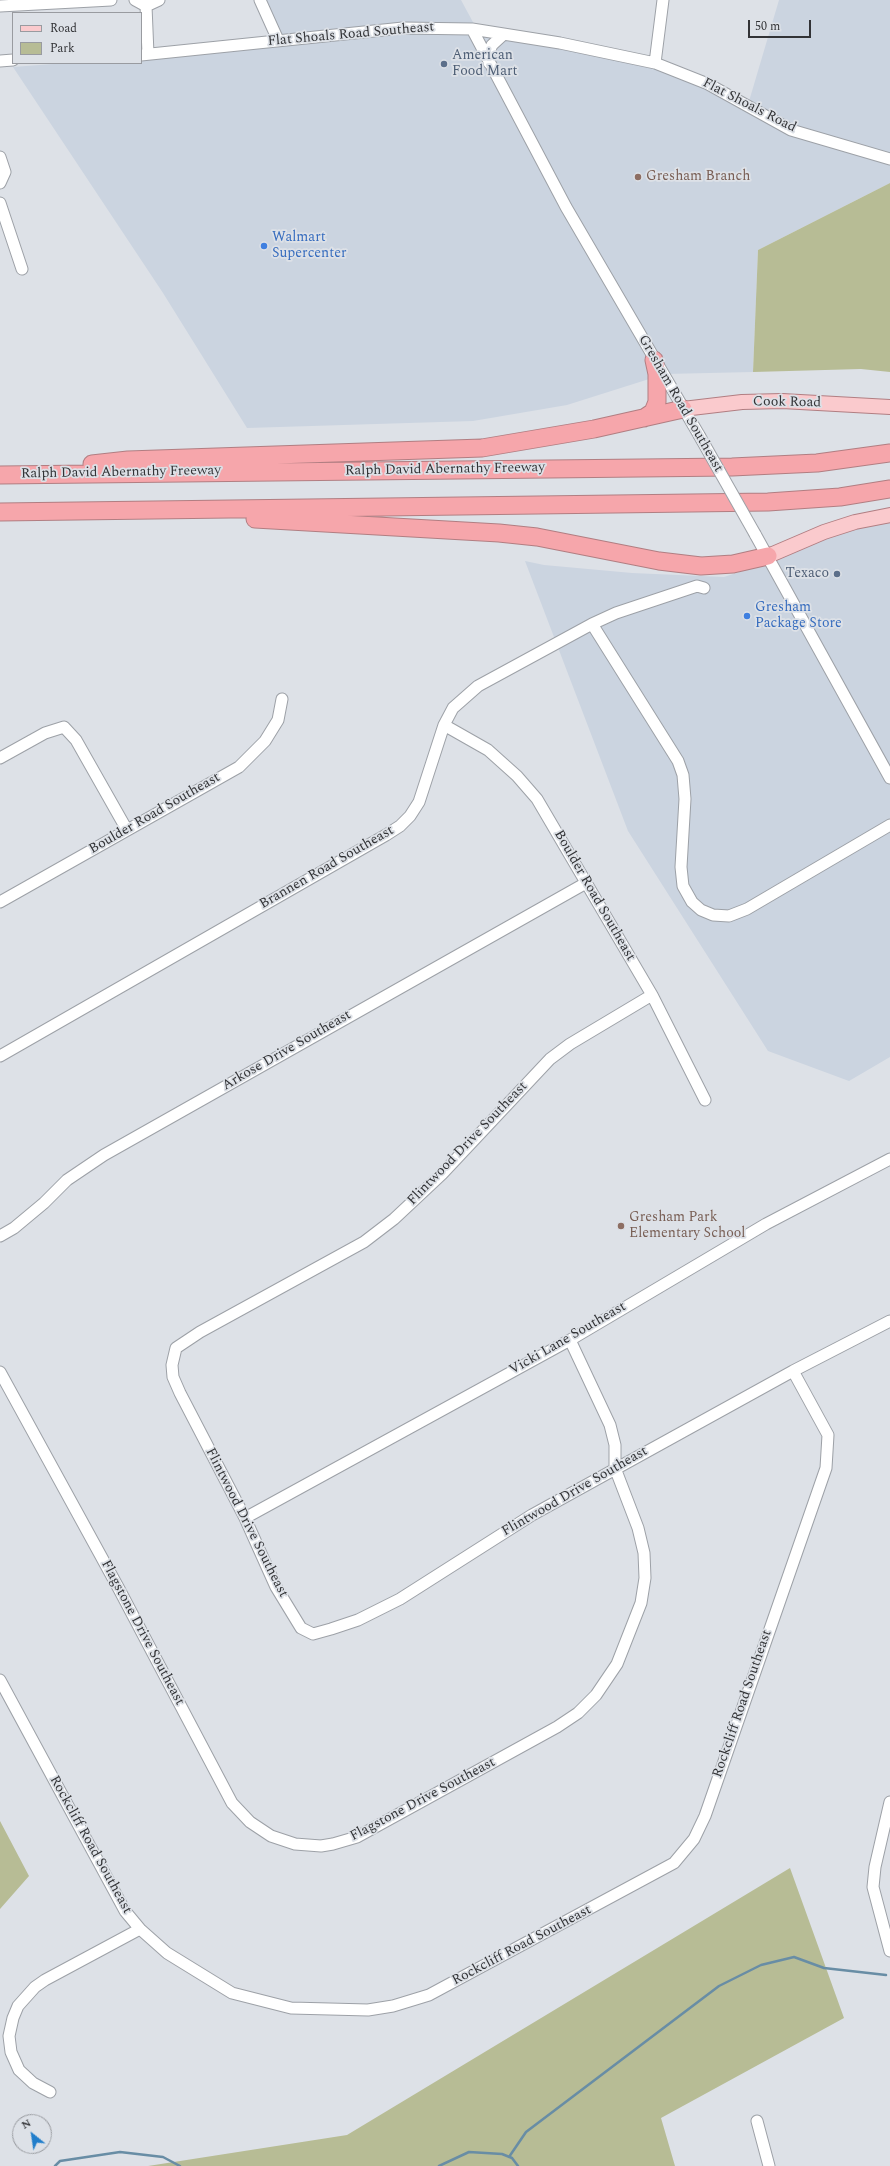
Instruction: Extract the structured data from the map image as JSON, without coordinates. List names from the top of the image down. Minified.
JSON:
{"streets":{"highway":["Ralph David Abernathy Freeway"],"main road":["Cook Road"],"street":["Flat Shoals Road Southeast","Flat Shoals Road","Gresham Road Southeast","Boulder Road Southeast","Brannen Road Southeast","Arkose Drive Southeast","Flintwood Drive Southeast","Vicki Lane Southeast","Flagstone Drive Southeast","Rockcliff Road Southeast"]},"crossings":[["Flat Shoals Road Southeast","Flat Shoals Road"],["Flat Shoals Road Southeast","Gresham Road Southeast"],["Cook Road","Gresham Road Southeast"],["Boulder Road Southeast","Brannen Road Southeast"],["Boulder Road Southeast","Arkose Drive Southeast"],["Boulder Road Southeast","Flintwood Drive Southeast"],["Flintwood Drive Southeast","Vicki Lane Southeast"],["Flintwood Drive Southeast","Flagstone Drive Southeast"],["Flintwood Drive Southeast","Rockcliff Road Southeast"],["Vicki Lane Southeast","Flagstone Drive Southeast"]],"places":["American Food Mart","Gresham Branch","Walmart Supercenter","Texaco","Gresham Package Store","Gresham Park Elementary School"],"legend":["Road","Park"],"scale_bar":"50 m","north":"top left"}
